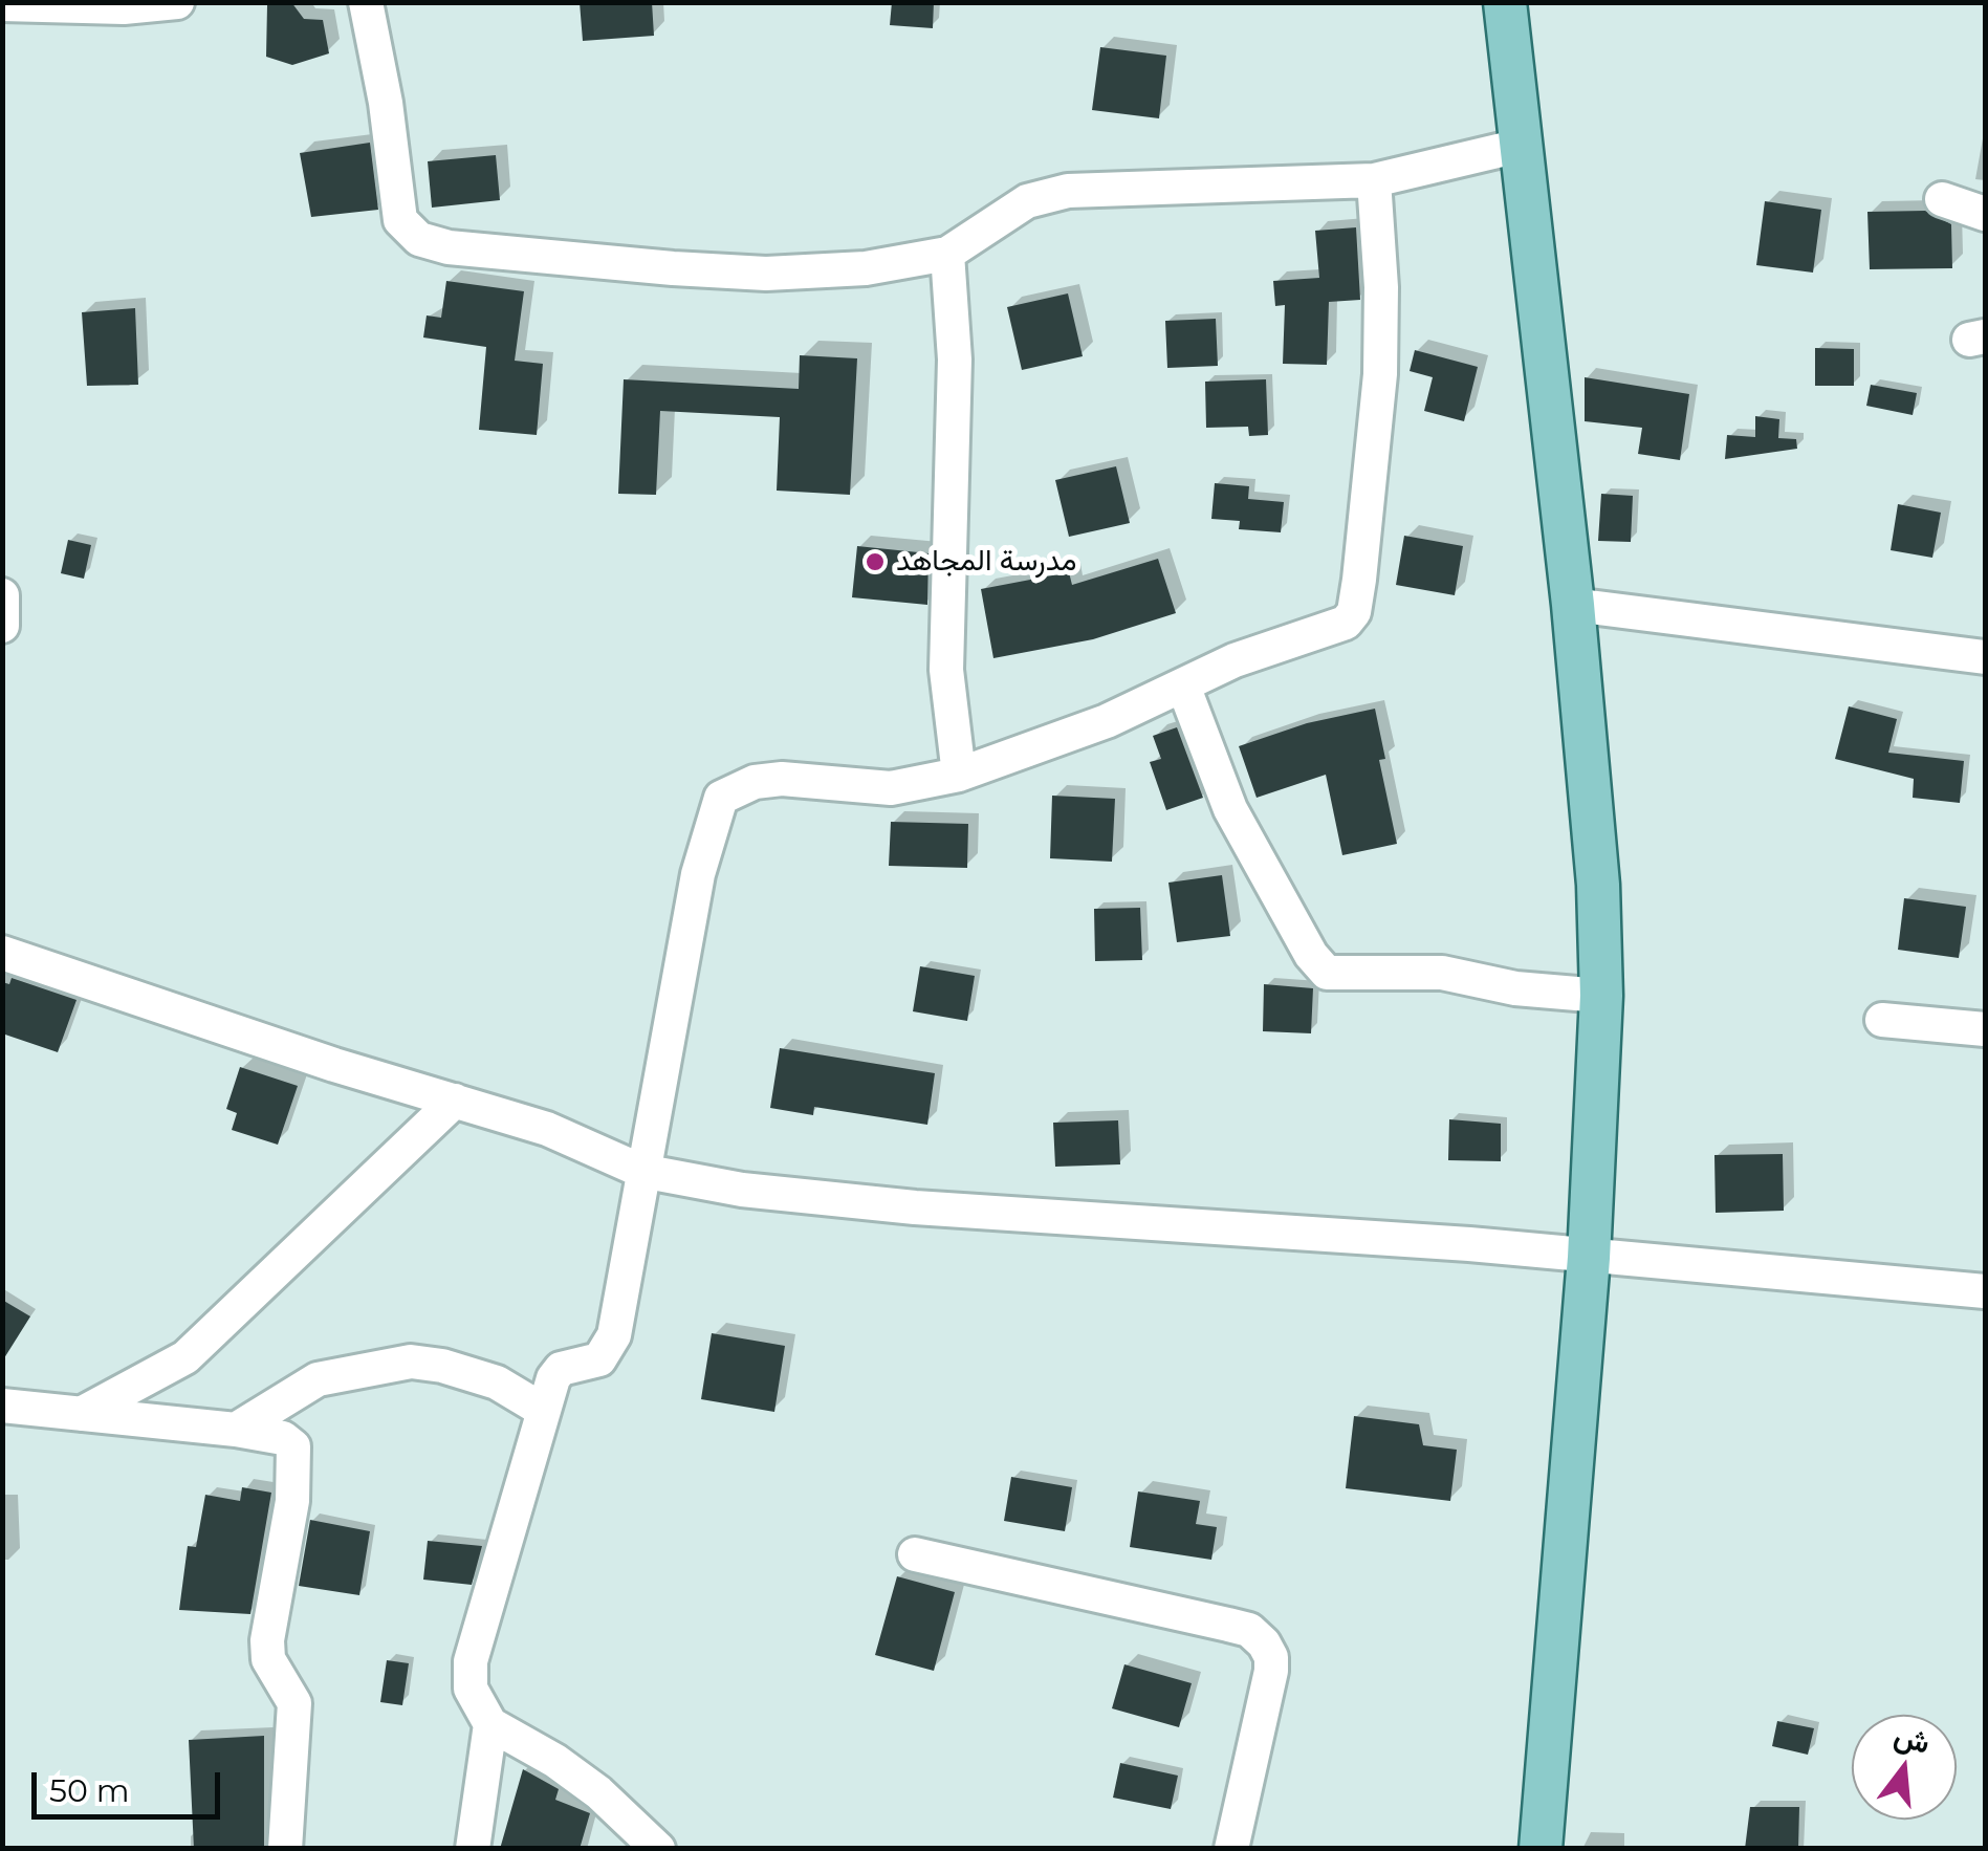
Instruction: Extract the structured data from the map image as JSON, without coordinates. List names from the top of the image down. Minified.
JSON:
{"places":["مدرسة المجاهد"],"scale_bar":"50 m","north":"top"}
